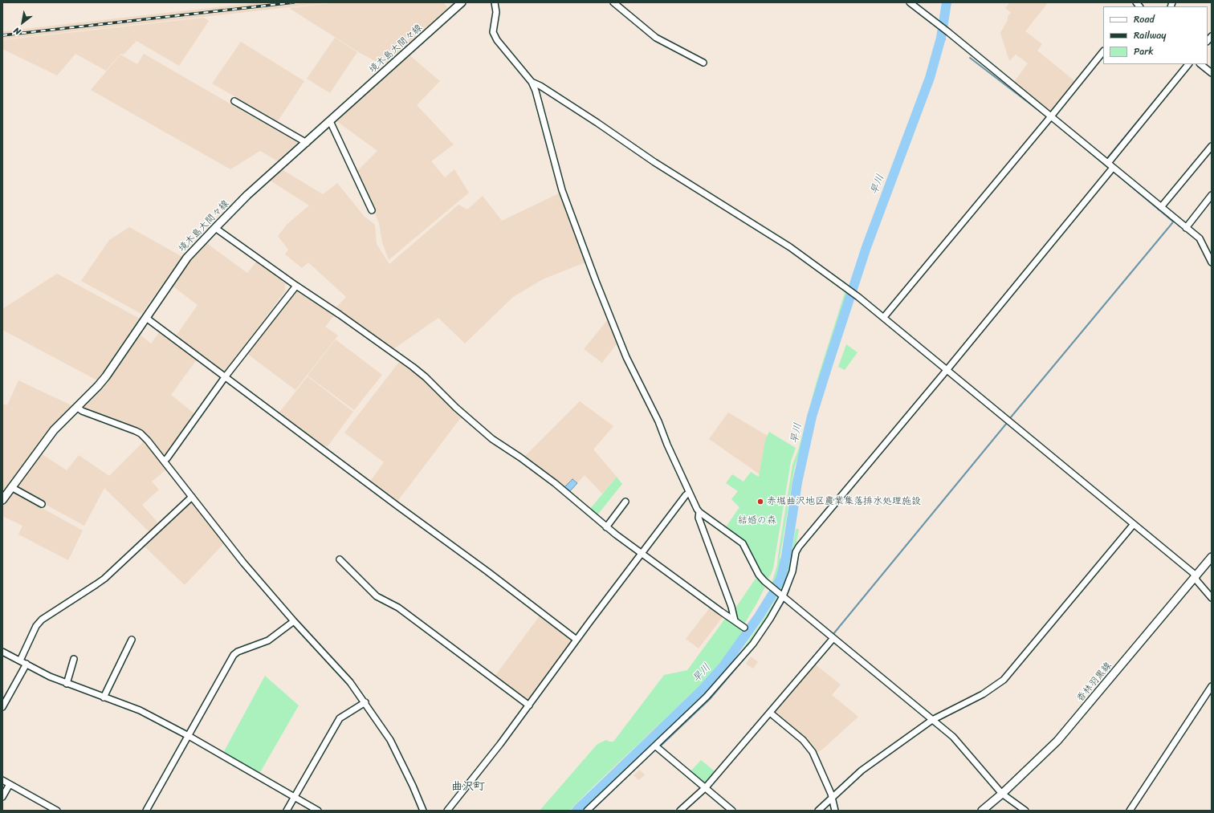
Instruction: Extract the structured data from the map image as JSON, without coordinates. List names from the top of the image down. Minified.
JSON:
{"streets":{"main road":["境木島大間々線","香林羽黒線"]},"districts":["曲沢町"],"water":["早川"],"parks":["結婚の森"],"places":["赤堀曲沢地区農業集落排水処理施設"],"legend":["Road","Railway","Park"],"north":"bottom left"}
